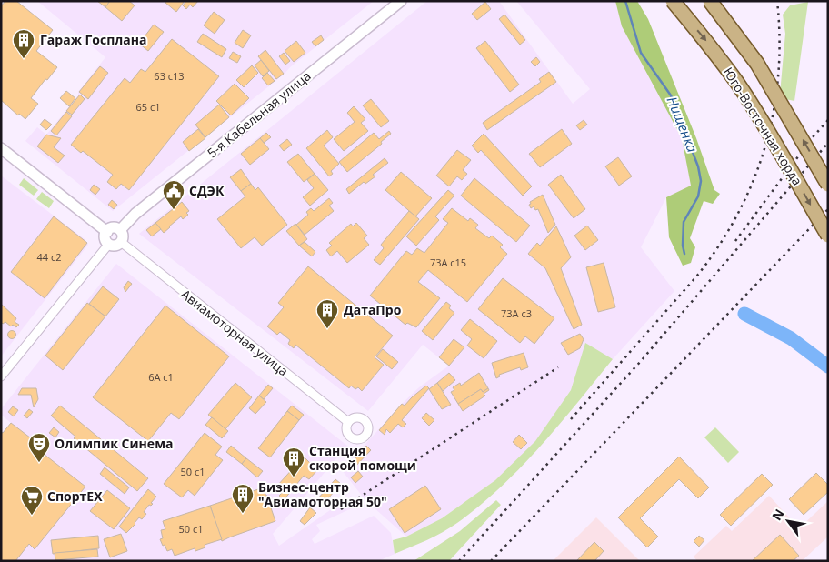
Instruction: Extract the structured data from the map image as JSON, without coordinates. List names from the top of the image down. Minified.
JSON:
{"streets":{"main road":["Юго-Восточная хорда"],"street":["5-я Кабельная улица","Авиамоторная улица"]},"crossings":[["5-я Кабельная улица","Авиамоторная улица"]],"water":["Нищенка"],"places":{"building":["Гараж Госплана","ДатаПро","Станция скорой помощи","Бизнес-центр \"Авиамоторная 50\""],"public building":["СДЭК"],"theatre":["Олимпик Синема"],"supermarket":["СпортEX"]},"house_numbers":["63 с13","65 с1","44 с2","73А с15","73А с3","6А с1","50 с1","50 с1"],"north":"top left"}
